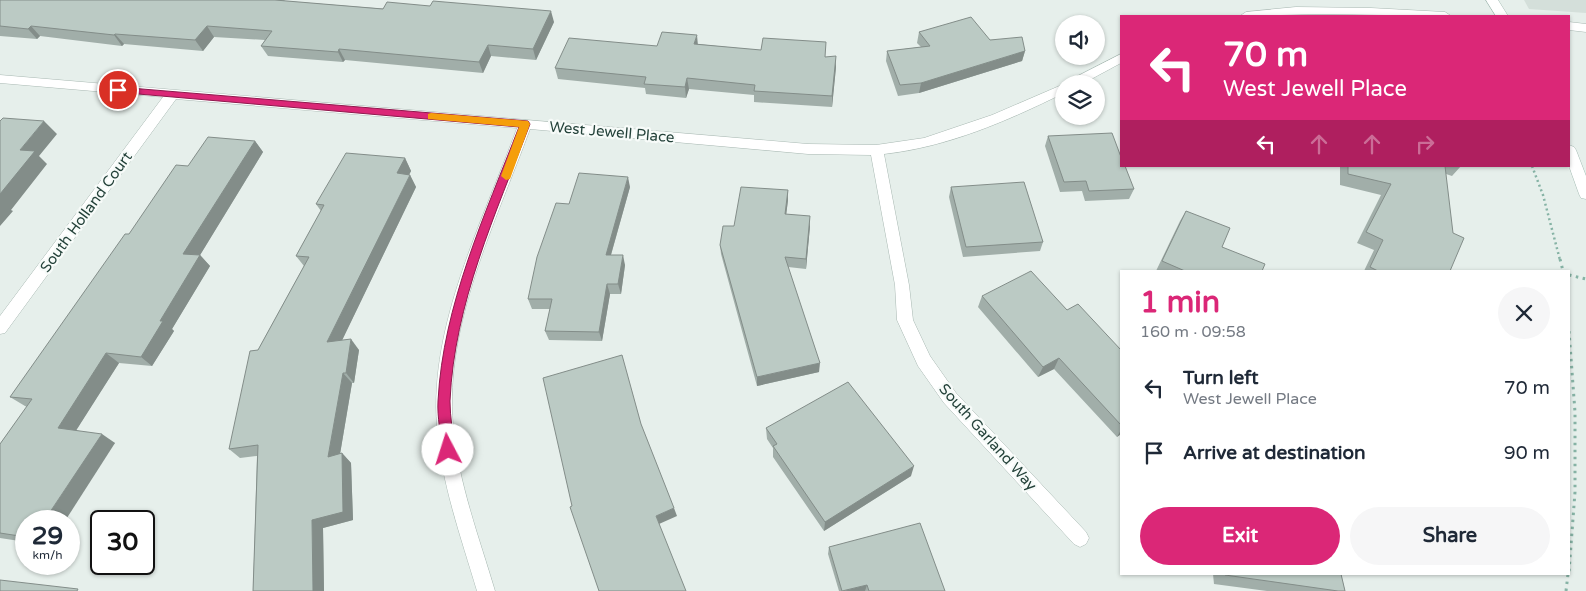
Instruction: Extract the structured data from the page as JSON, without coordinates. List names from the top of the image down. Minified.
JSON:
{"streets":{"street":["West Jewell Place","South Holland Court","South Garland Way"]},"crossings":[["West Jewell Place","South Holland Court"],["West Jewell Place","South Garland Way"]],"page":{"turn":["70 m","West Jewell Place"],"heading":["1 min","160 m · 09:58"],"list":[{"name":"Turn left","note":"West Jewell Place","value":"70 m"},{"name":"Arrive at destination","value":"90 m"}],"buttons":["Exit","Share"],"speed":"29 km/h","limit":"30"}}
